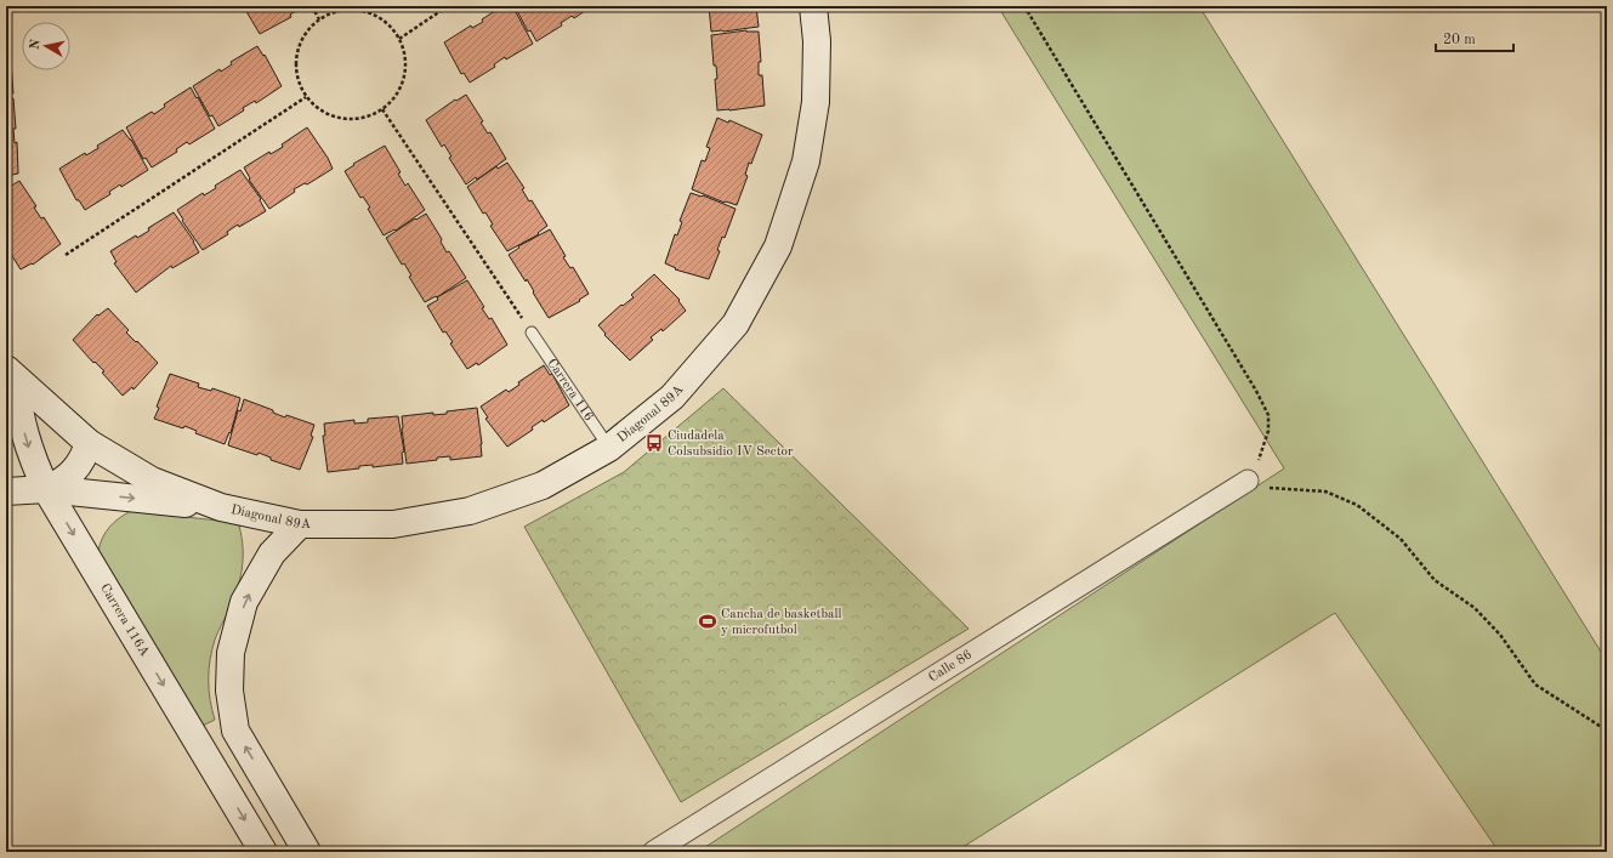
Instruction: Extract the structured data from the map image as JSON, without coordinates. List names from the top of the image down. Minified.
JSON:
{"streets":{"street":["Diagonal 89A","Carrera 116A","Calle 86"],"lane":["Carrera 116"]},"crossings":[["Carrera 116","Diagonal 89A"],["Diagonal 89A","Carrera 116A"]],"one_way":["Carrera 116A"],"places":{"bus stop":["Ciudadela Colsubsidio IV Sector"],"sports":["Cancha de basketball y microfutbol"]},"scale_bar":"20 m","north":"left"}
